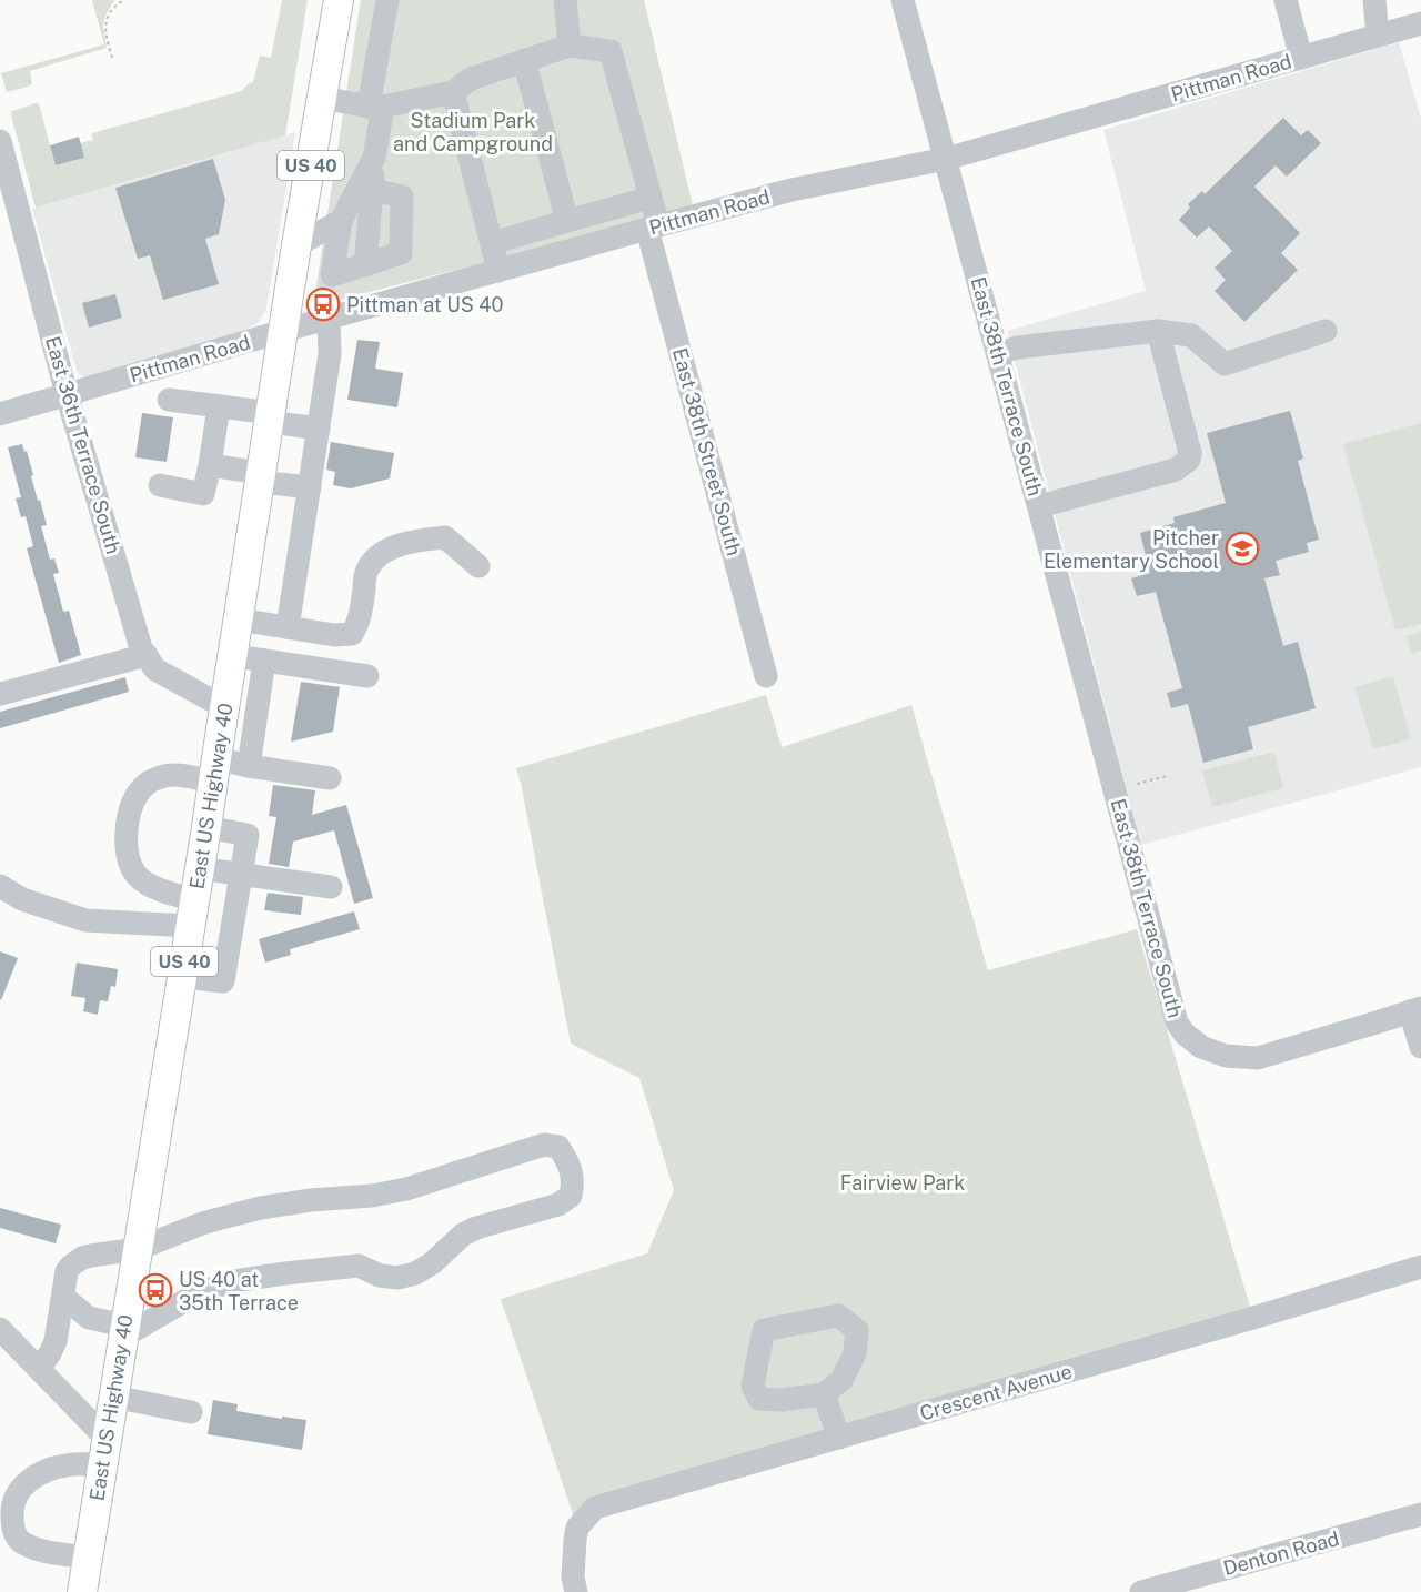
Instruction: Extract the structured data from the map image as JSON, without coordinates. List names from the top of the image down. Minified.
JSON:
{"streets":{"main road":["US 40","East US Highway 40"],"street":["Pittman Road","East 38th Terrace South","East 36th Terrace South","East 38th Street South","Crescent Avenue","Denton Road"]},"crossings":[["Pittman Road","East 38th Terrace South"],["Pittman Road","East 36th Terrace South"],["Pittman Road","East 38th Street South"],["Pittman Road","East US Highway 40"],["East 36th Terrace South","East US Highway 40"]],"parks":["Stadium Park and Campground","Fairview Park"],"places":{"bus stop":["Pittman at US 40","US 40 at 35th Terrace"],"school or university":["Pitcher Elementary School"]}}
